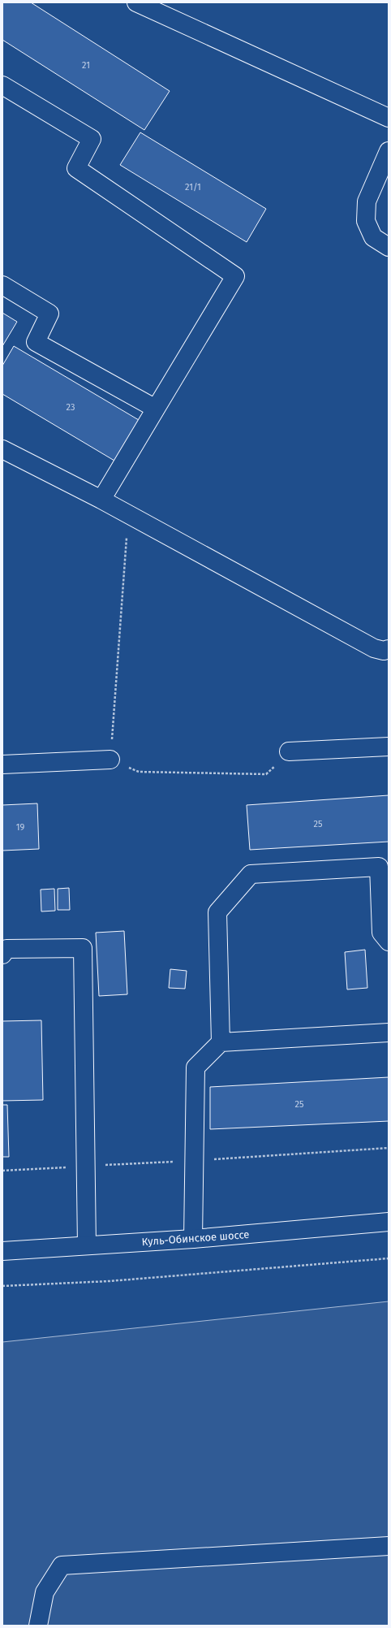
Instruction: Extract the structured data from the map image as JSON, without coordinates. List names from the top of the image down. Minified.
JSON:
{"streets":{"main road":["Куль-Обинское шоссе"]},"house_numbers":["21","21/1","23","25","19","25"]}
